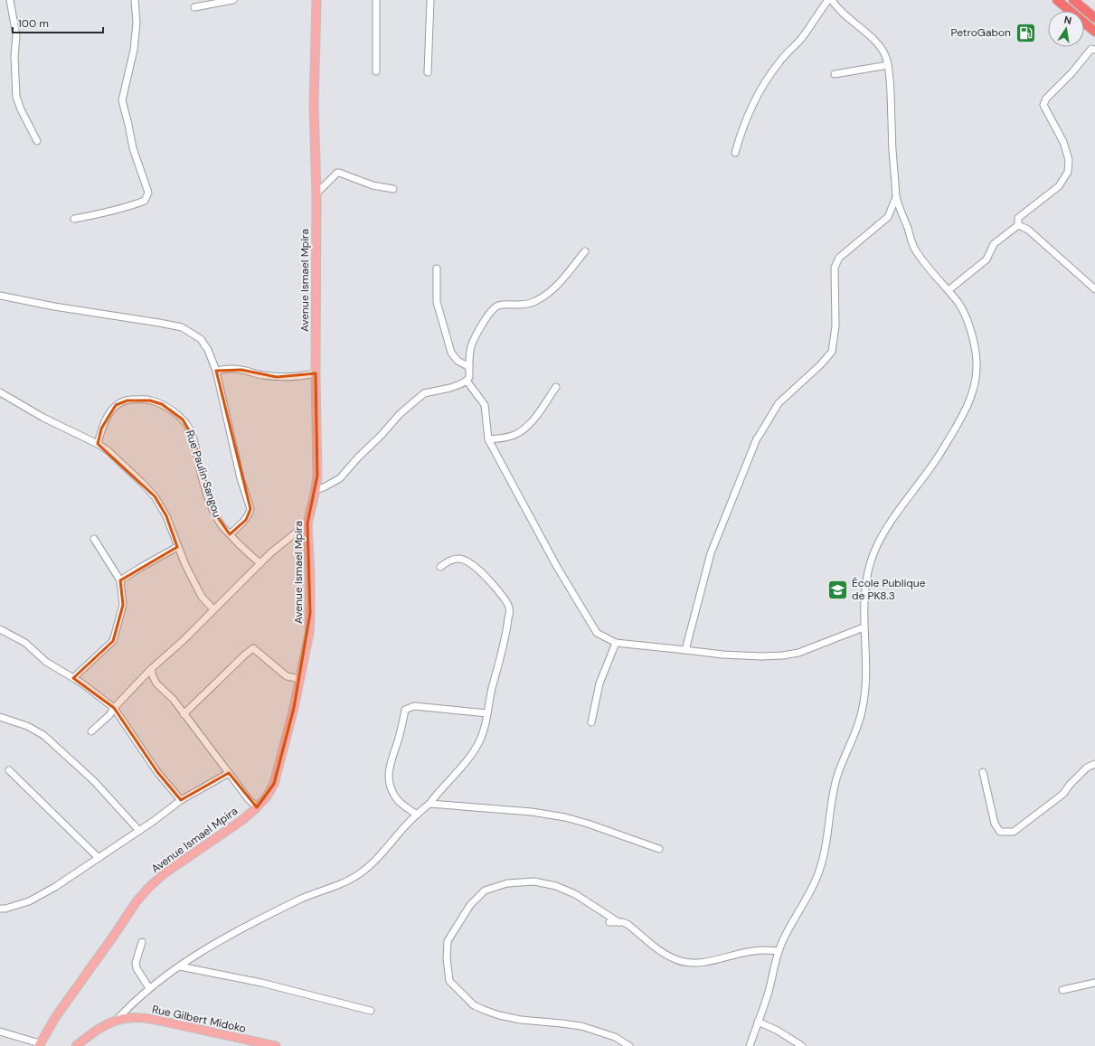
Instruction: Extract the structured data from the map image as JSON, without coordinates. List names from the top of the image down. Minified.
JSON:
{"streets":{"main road":["Avenue Ismael Mpira","Rue Gilbert Midoko"],"street":["Rue Paulin Sangou"]},"places":{"fuel station":["PetroGabon"],"school or university":["École Publique de PK8.3"]},"scale_bar":"100 m","north":"top"}
